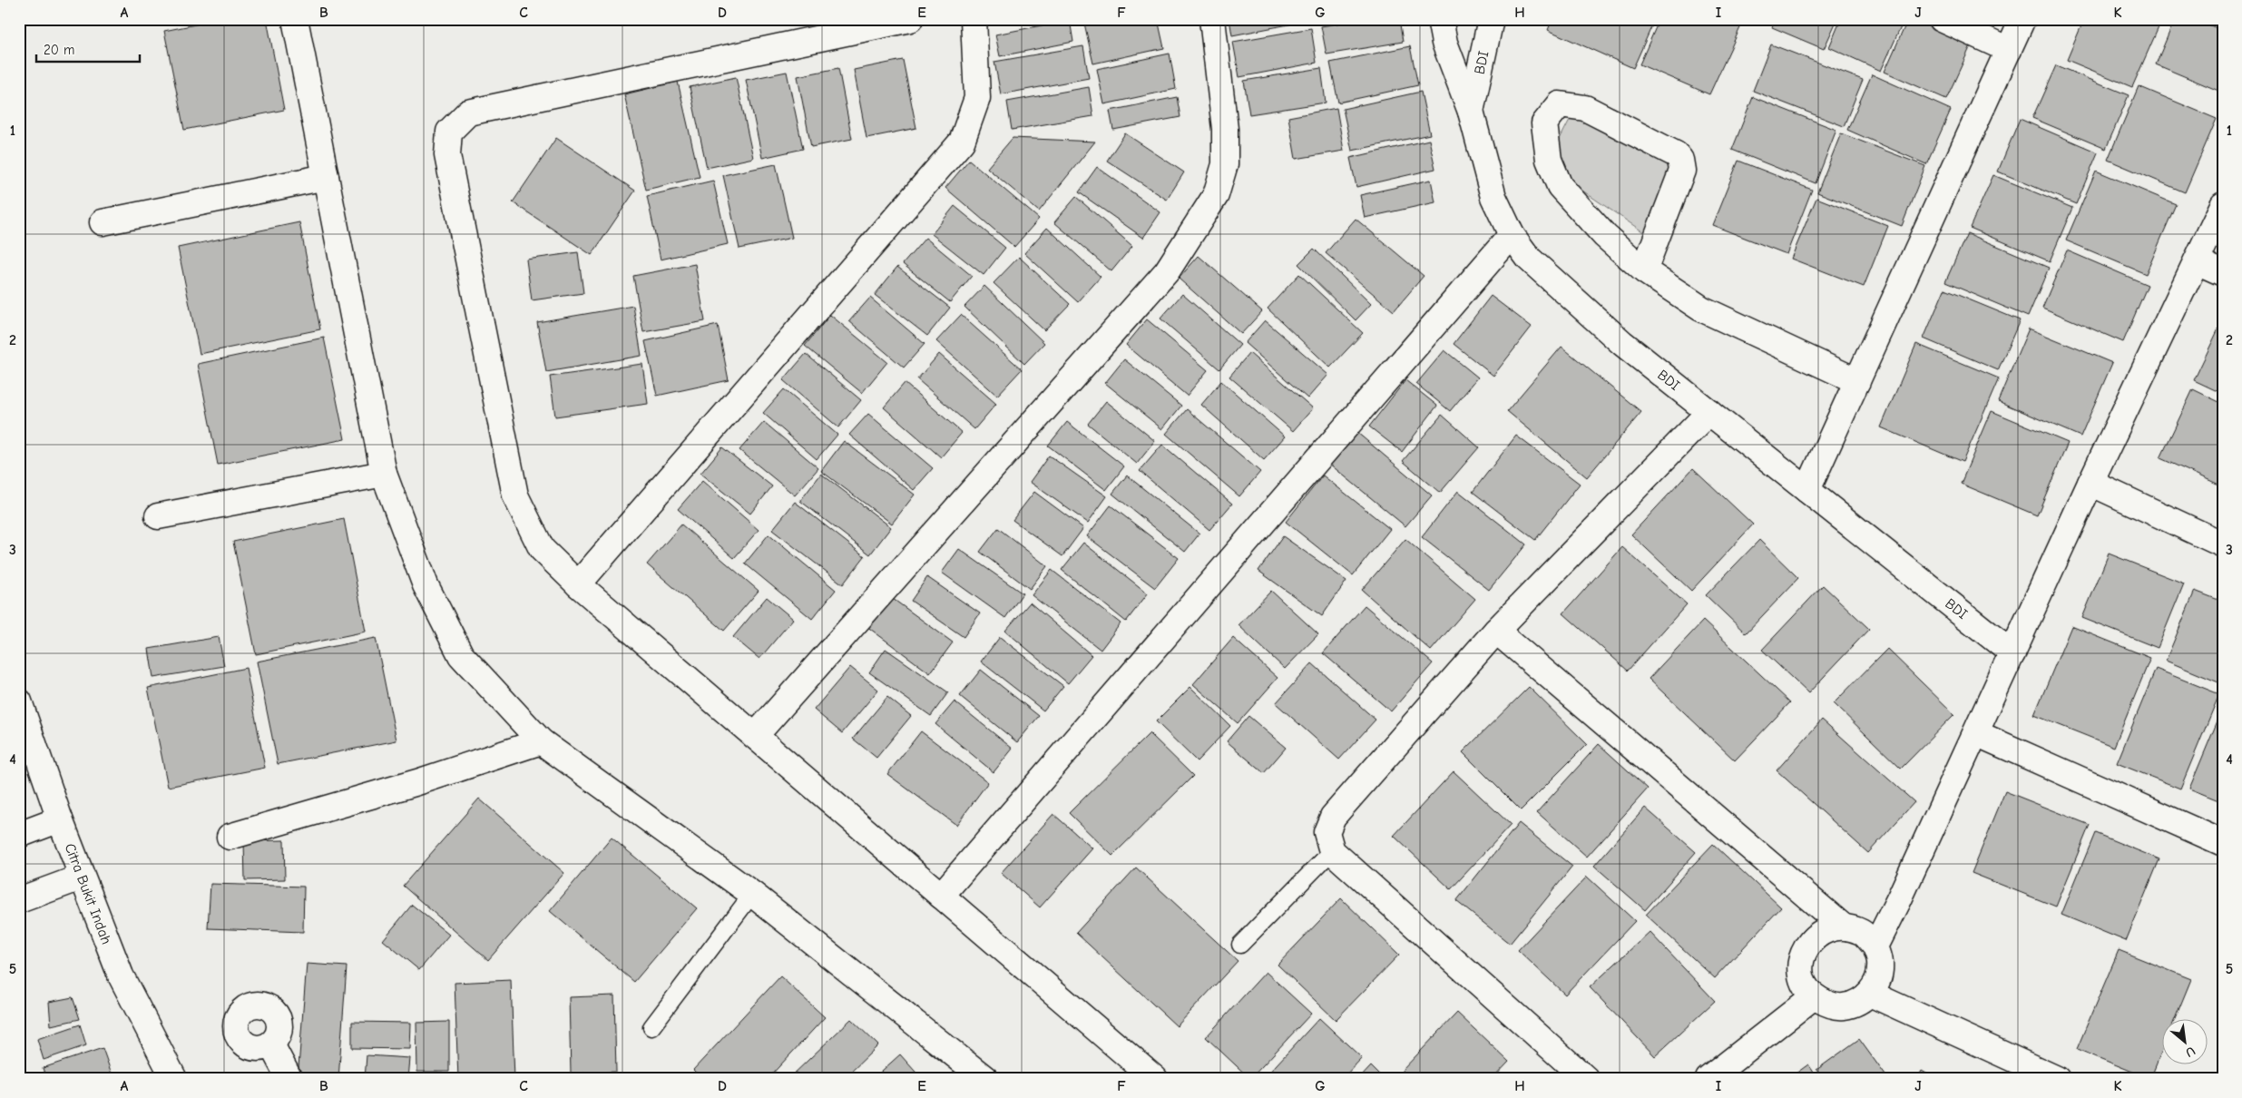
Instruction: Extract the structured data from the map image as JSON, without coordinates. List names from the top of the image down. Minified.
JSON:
{"streets":{"street":["BDI","Citra Bukit Indah"]},"scale_bar":"20 m","north":"bottom right","grid":{"columns":["A","B","C","D","E","F","G","H","I","J","K"],"rows":["1","2","3","4","5"]}}
